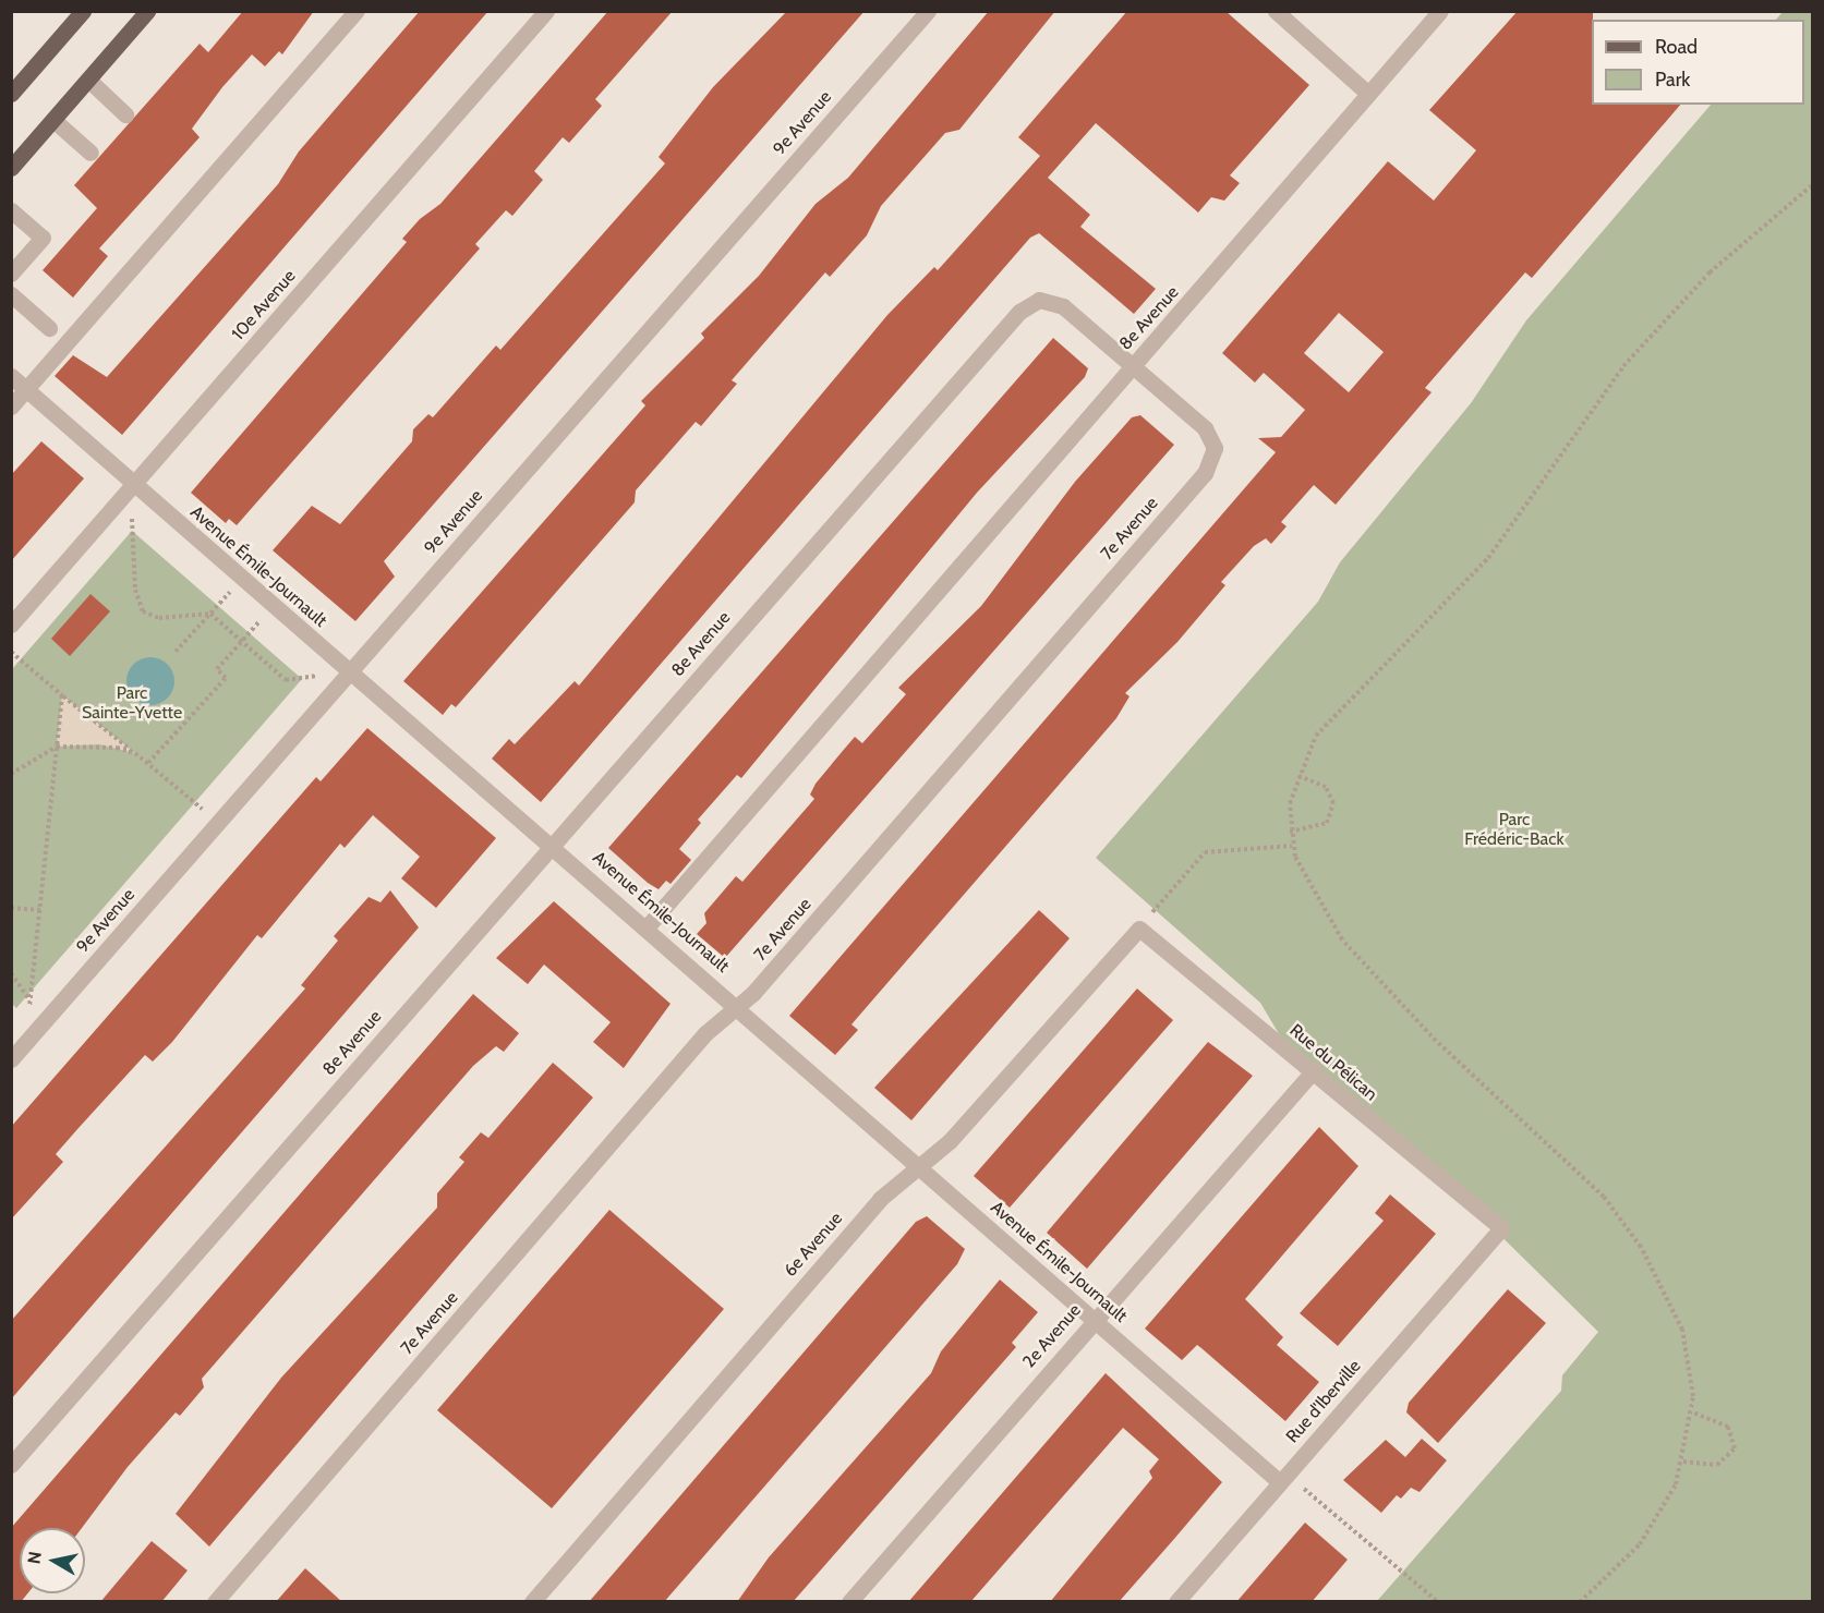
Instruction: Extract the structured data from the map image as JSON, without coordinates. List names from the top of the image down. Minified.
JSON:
{"streets":{"street":["9e Avenue","10e Avenue","8e Avenue","7e Avenue","Avenue Émile-Journault","Rue du Pélican","6e Avenue","2e Avenue","Rue d'Iberville"]},"crossings":[["9e Avenue","Avenue Émile-Journault"],["10e Avenue","Avenue Émile-Journault"],["8e Avenue","7e Avenue"],["8e Avenue","Avenue Émile-Journault"],["7e Avenue","Avenue Émile-Journault"],["Avenue Émile-Journault","6e Avenue"],["Avenue Émile-Journault","2e Avenue"],["Avenue Émile-Journault","Rue d'Iberville"],["Rue du Pélican","6e Avenue"],["Rue du Pélican","2e Avenue"],["Rue du Pélican","Rue d'Iberville"]],"parks":["Parc Sainte-Yvette","Parc Frédéric-Back"],"legend":["Road","Park"],"north":"left"}
